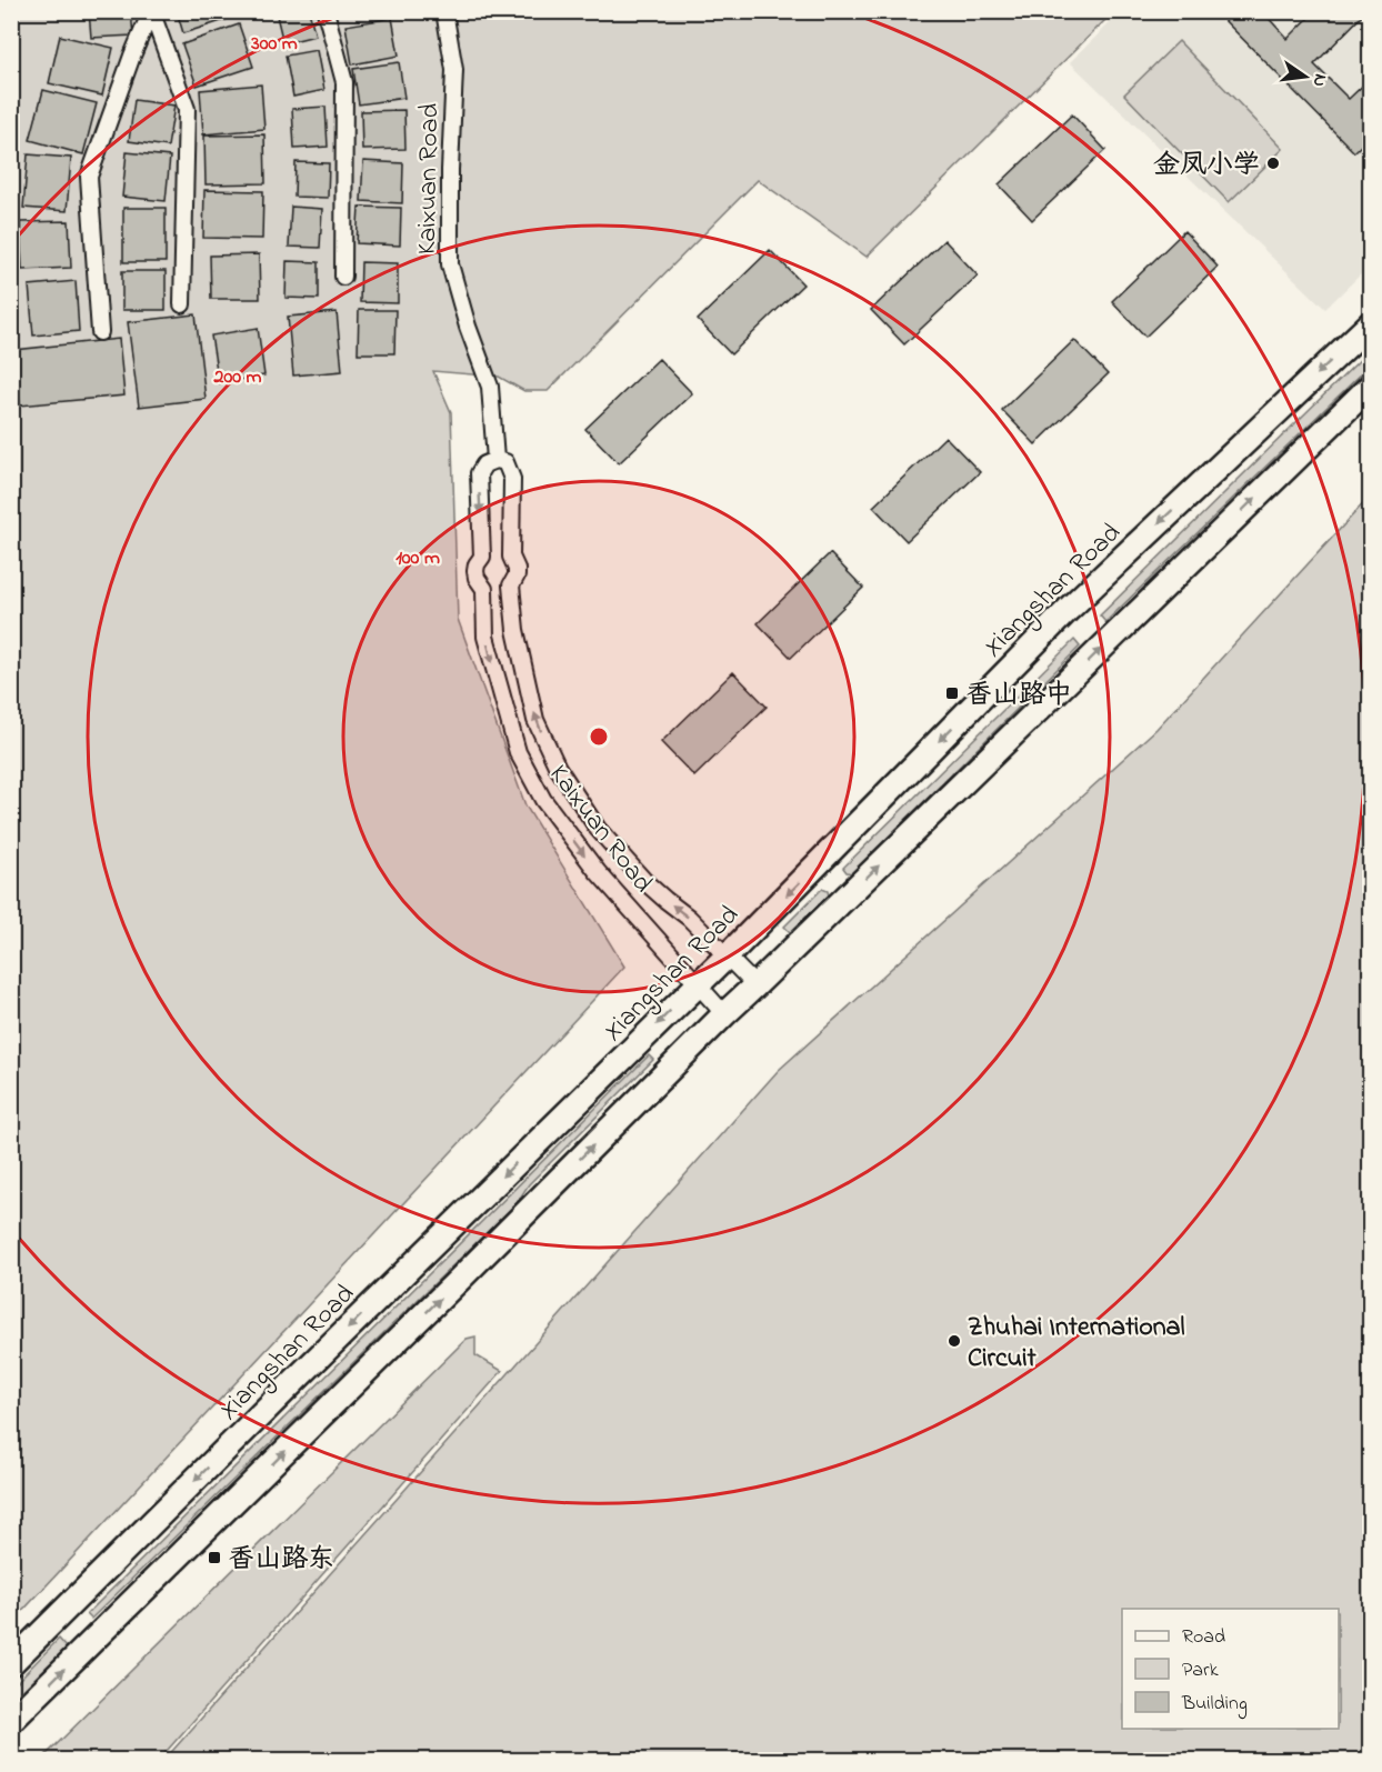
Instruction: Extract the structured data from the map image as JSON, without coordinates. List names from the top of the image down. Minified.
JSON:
{"streets":{"main road":["Xiangshan Road"],"street":["Kaixuan Road"]},"crossings":[["Kaixuan Road","Xiangshan Road"]],"places":{"other":["金凤小学","Zhuhai International Circuit"],"transit":["香山路中","香山路东"]},"legend":["Road","Park","Building"],"north":"right","rings":["300 m","200 m","100 m"]}
